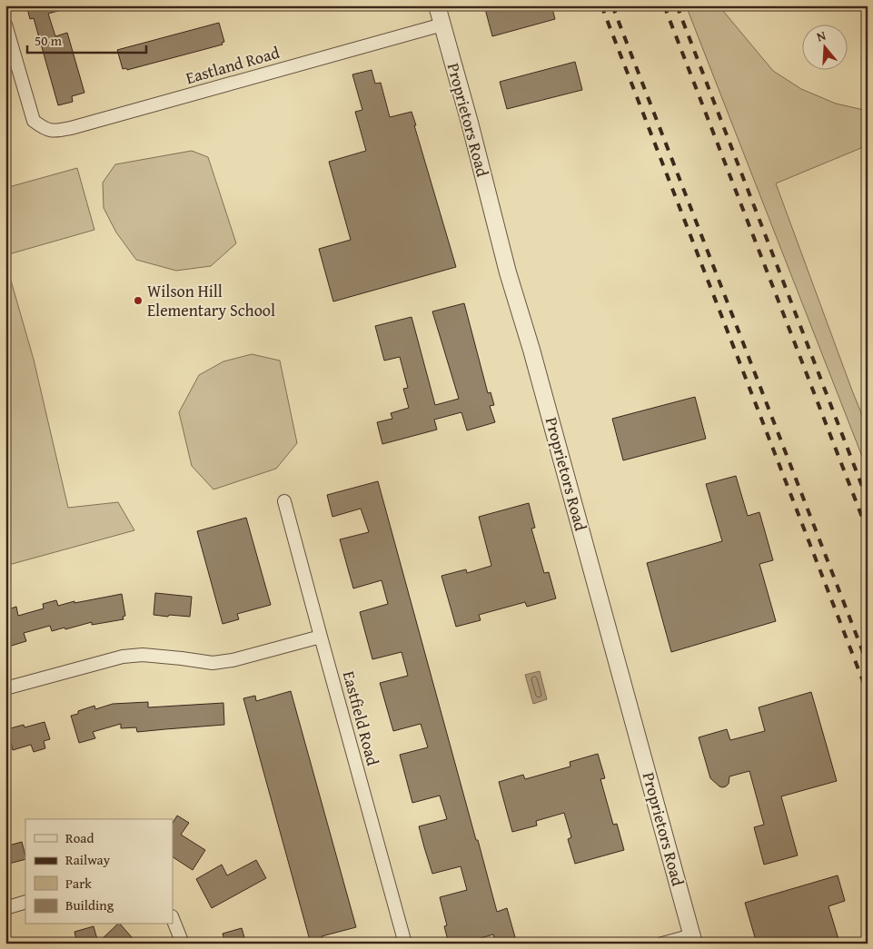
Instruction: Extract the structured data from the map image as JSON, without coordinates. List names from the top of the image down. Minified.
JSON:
{"streets":{"street":["Eastland Road","Proprietors Road","Eastfield Road"]},"crossings":[["Eastland Road","Proprietors Road"]],"places":["Wilson Hill Elementary School"],"legend":["Road","Railway","Park","Building"],"scale_bar":"50 m","north":"top"}
